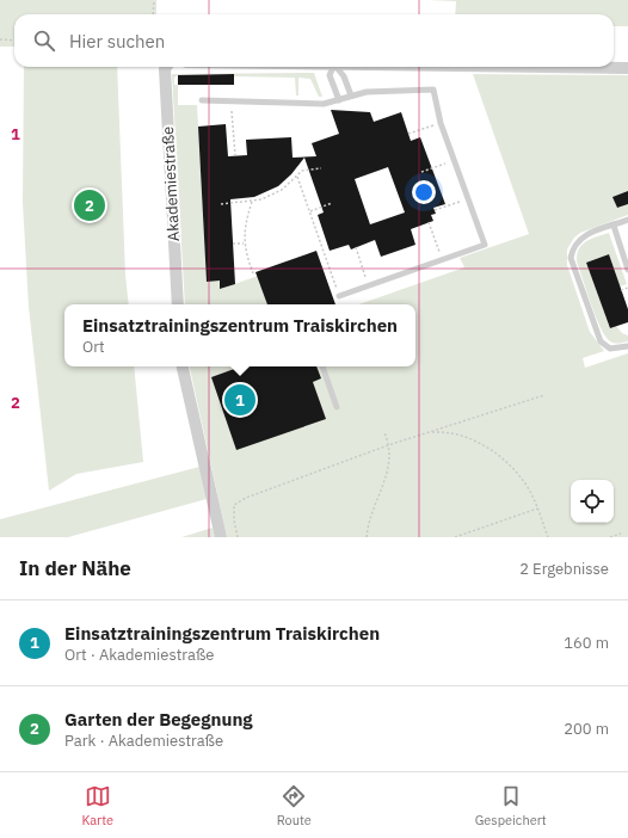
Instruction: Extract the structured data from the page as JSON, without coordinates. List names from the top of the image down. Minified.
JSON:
{"streets":{"street":["Akademiestraße"]},"page":{"search":"Hier suchen","pins":["2","1"],"popup":["Einsatztrainingszentrum Traiskirchen","Ort"],"heading":["In der Nähe","2 Ergebnisse"],"list":[{"mark":"1","name":"Einsatztrainingszentrum Traiskirchen","note":"Ort · Akademiestraße","value":"160 m"},{"mark":"2","name":"Garten der Begegnung","note":"Park · Akademiestraße","value":"200 m"}],"nav":["Karte","Route","Gespeichert"]},"grid":{"rows":["1","2"]}}
